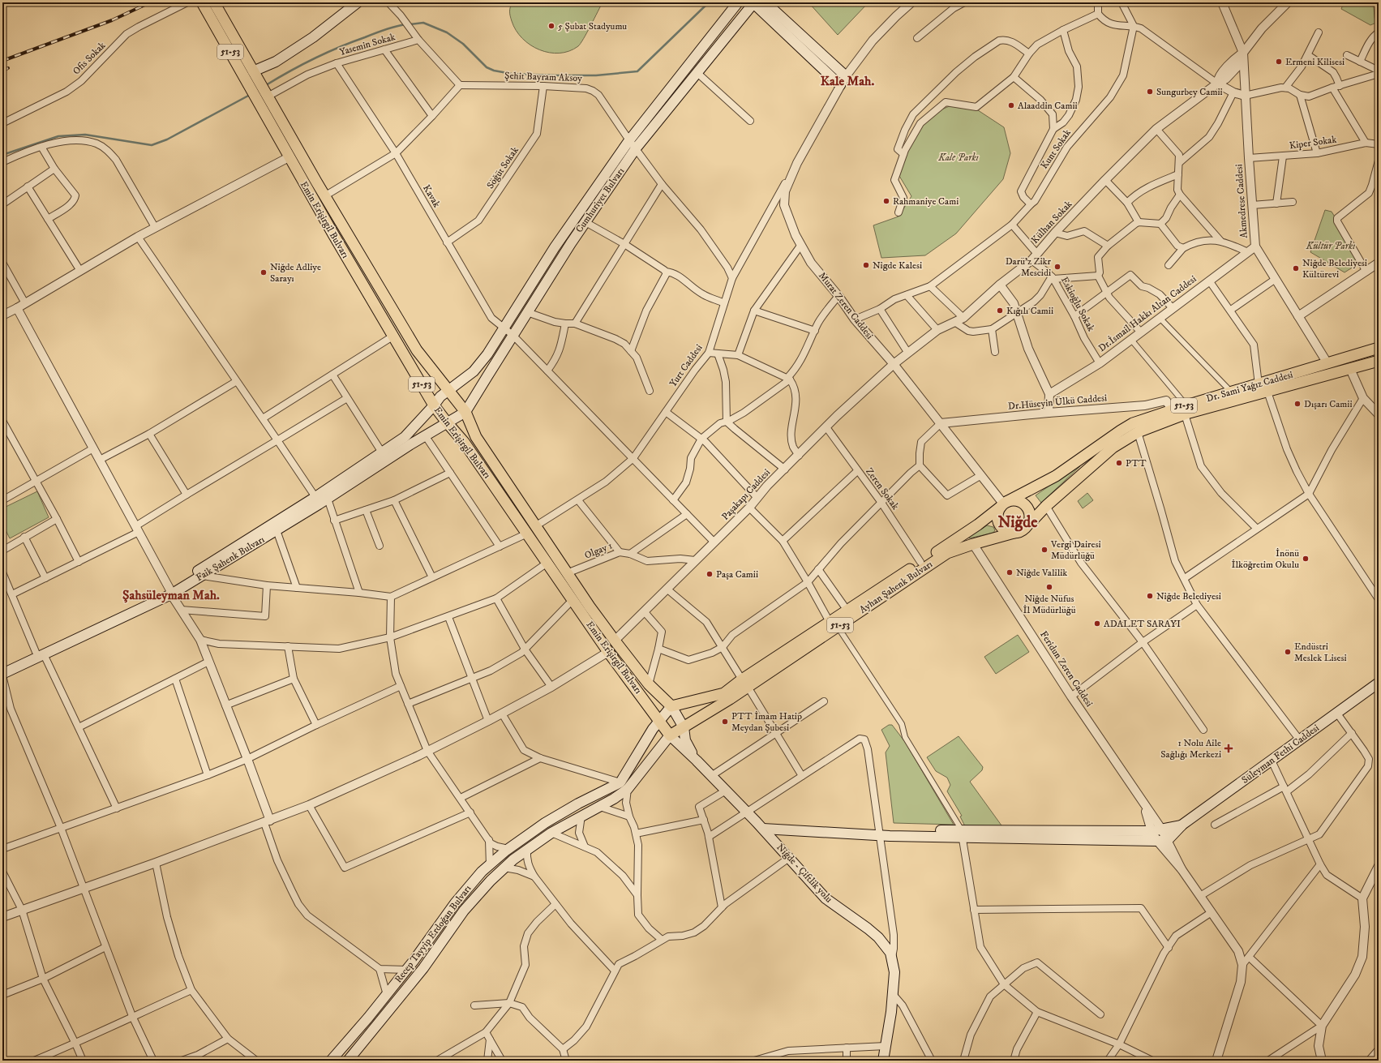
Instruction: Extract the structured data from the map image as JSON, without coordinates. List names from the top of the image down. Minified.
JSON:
{"streets":{"main road":["51-53","Cumhuriyet Bulvarı","Emin Erişirgil Bulvarı","Dr. Sami Yağız Caddesi","Faik Şahenk Bulvarı","Ayhan Şahenk Bulvarı","Süleyman Fethi Caddesi","Niğde - Çiftlik yolu","Recep Tayyip Erdoğan Bulvarı"],"street":["Yasemin Sokak","Ofis Sokak","Şehit Bayram Aksoy","Kiper Sokak","Kunt Sokak","Söğüt Sokak","Kavak","Akmedrese Caddesi","Külhan Sokak","Eskioğlu Sokak","Murat Zeren Caddesi","Dr.İsmail Hakkı Altan Caddesi","Yurt Caddesi","Dr.Hüseyin Ülkü Caddesi","Zeren Sokak","Paşakapı Caddesi","Olgay 1","Feridun Zeren Caddesi"]},"crossings":[["Yasemin Sokak","51-53"],["Yasemin Sokak","Kavak"],["Yasemin Sokak","Emin Erişirgil Bulvarı"],["51-53","Emin Erişirgil Bulvarı"],["Şehit Bayram Aksoy","Söğüt Sokak"],["Şehit Bayram Aksoy","Cumhuriyet Bulvarı"],["Kiper Sokak","Akmedrese Caddesi"],["Kunt Sokak","Murat Zeren Caddesi"],["Söğüt Sokak","Kavak"],["Kavak","Cumhuriyet Bulvarı"],["Kavak","Yurt Caddesi"],["Kavak","Paşakapı Caddesi"],["Cumhuriyet Bulvarı","Emin Erişirgil Bulvarı"],["Cumhuriyet Bulvarı","Faik Şahenk Bulvarı"],["Akmedrese Caddesi","Külhan Sokak"],["Akmedrese Caddesi","Dr.İsmail Hakkı Altan Caddesi"],["Akmedrese Caddesi","Dr. Sami Yağız Caddesi"],["Emin Erişirgil Bulvarı","Yurt Caddesi"],["Emin Erişirgil Bulvarı","Paşakapı Caddesi"],["Emin Erişirgil Bulvarı","Olgay 1"],["Emin Erişirgil Bulvarı","Faik Şahenk Bulvarı"],["Emin Erişirgil Bulvarı","Ayhan Şahenk Bulvarı"],["Emin Erişirgil Bulvarı","Recep Tayyip Erdoğan Bulvarı"],["Külhan Sokak","Eskioğlu Sokak"],["Külhan Sokak","Murat Zeren Caddesi"],["Külhan Sokak","Paşakapı Caddesi"],["Eskioğlu Sokak","Dr.İsmail Hakkı Altan Caddesi"],["Murat Zeren Caddesi","Yurt Caddesi"],["Murat Zeren Caddesi","Dr. Sami Yağız Caddesi"],["Murat Zeren Caddesi","Dr.Hüseyin Ülkü Caddesi"],["Murat Zeren Caddesi","Paşakapı Caddesi"],["Murat Zeren Caddesi","Ayhan Şahenk Bulvarı"],["Dr. Sami Yağız Caddesi","Dr.Hüseyin Ülkü Caddesi"],["Dr. Sami Yağız Caddesi","Ayhan Şahenk Bulvarı"],["Zeren Sokak","Paşakapı Caddesi"],["Zeren Sokak","Ayhan Şahenk Bulvarı"],["Paşakapı Caddesi","Olgay 1"],["Ayhan Şahenk Bulvarı","Feridun Zeren Caddesi"],["Ayhan Şahenk Bulvarı","Recep Tayyip Erdoğan Bulvarı"]],"districts":["Kale Mah.","Niğde","Şahsüleyman Mah."],"parks":["Kale Parkı","Kültür Parkı"],"places":{"other":["5 Şubat Stadyumu","Ermeni Kilisesi","Sungurbey Camii","Alaaddin Camii","Rahmaniye Cami","Nigde Kalesi","Darü’z Zikr Mescidi","Niğde Belediyesi Kültürevi","Niğde Adliye Sarayı","Kığılı Camii","Dışarı Camii","PTT","Vergi Dairesi Müdürlüğü","İnönü İlköğretim Okulu","Niğde Valilik","Paşa Camii","Niğde Nüfus İl Müdürlüğü","Niğde Belediyesi","ADALET SARAYI","Endüstri Meslek Lisesi","PTT İmam Hatip Meydan Şubesi"],"health":["1 Nolu Aile Sağlığı Merkezi"]}}
